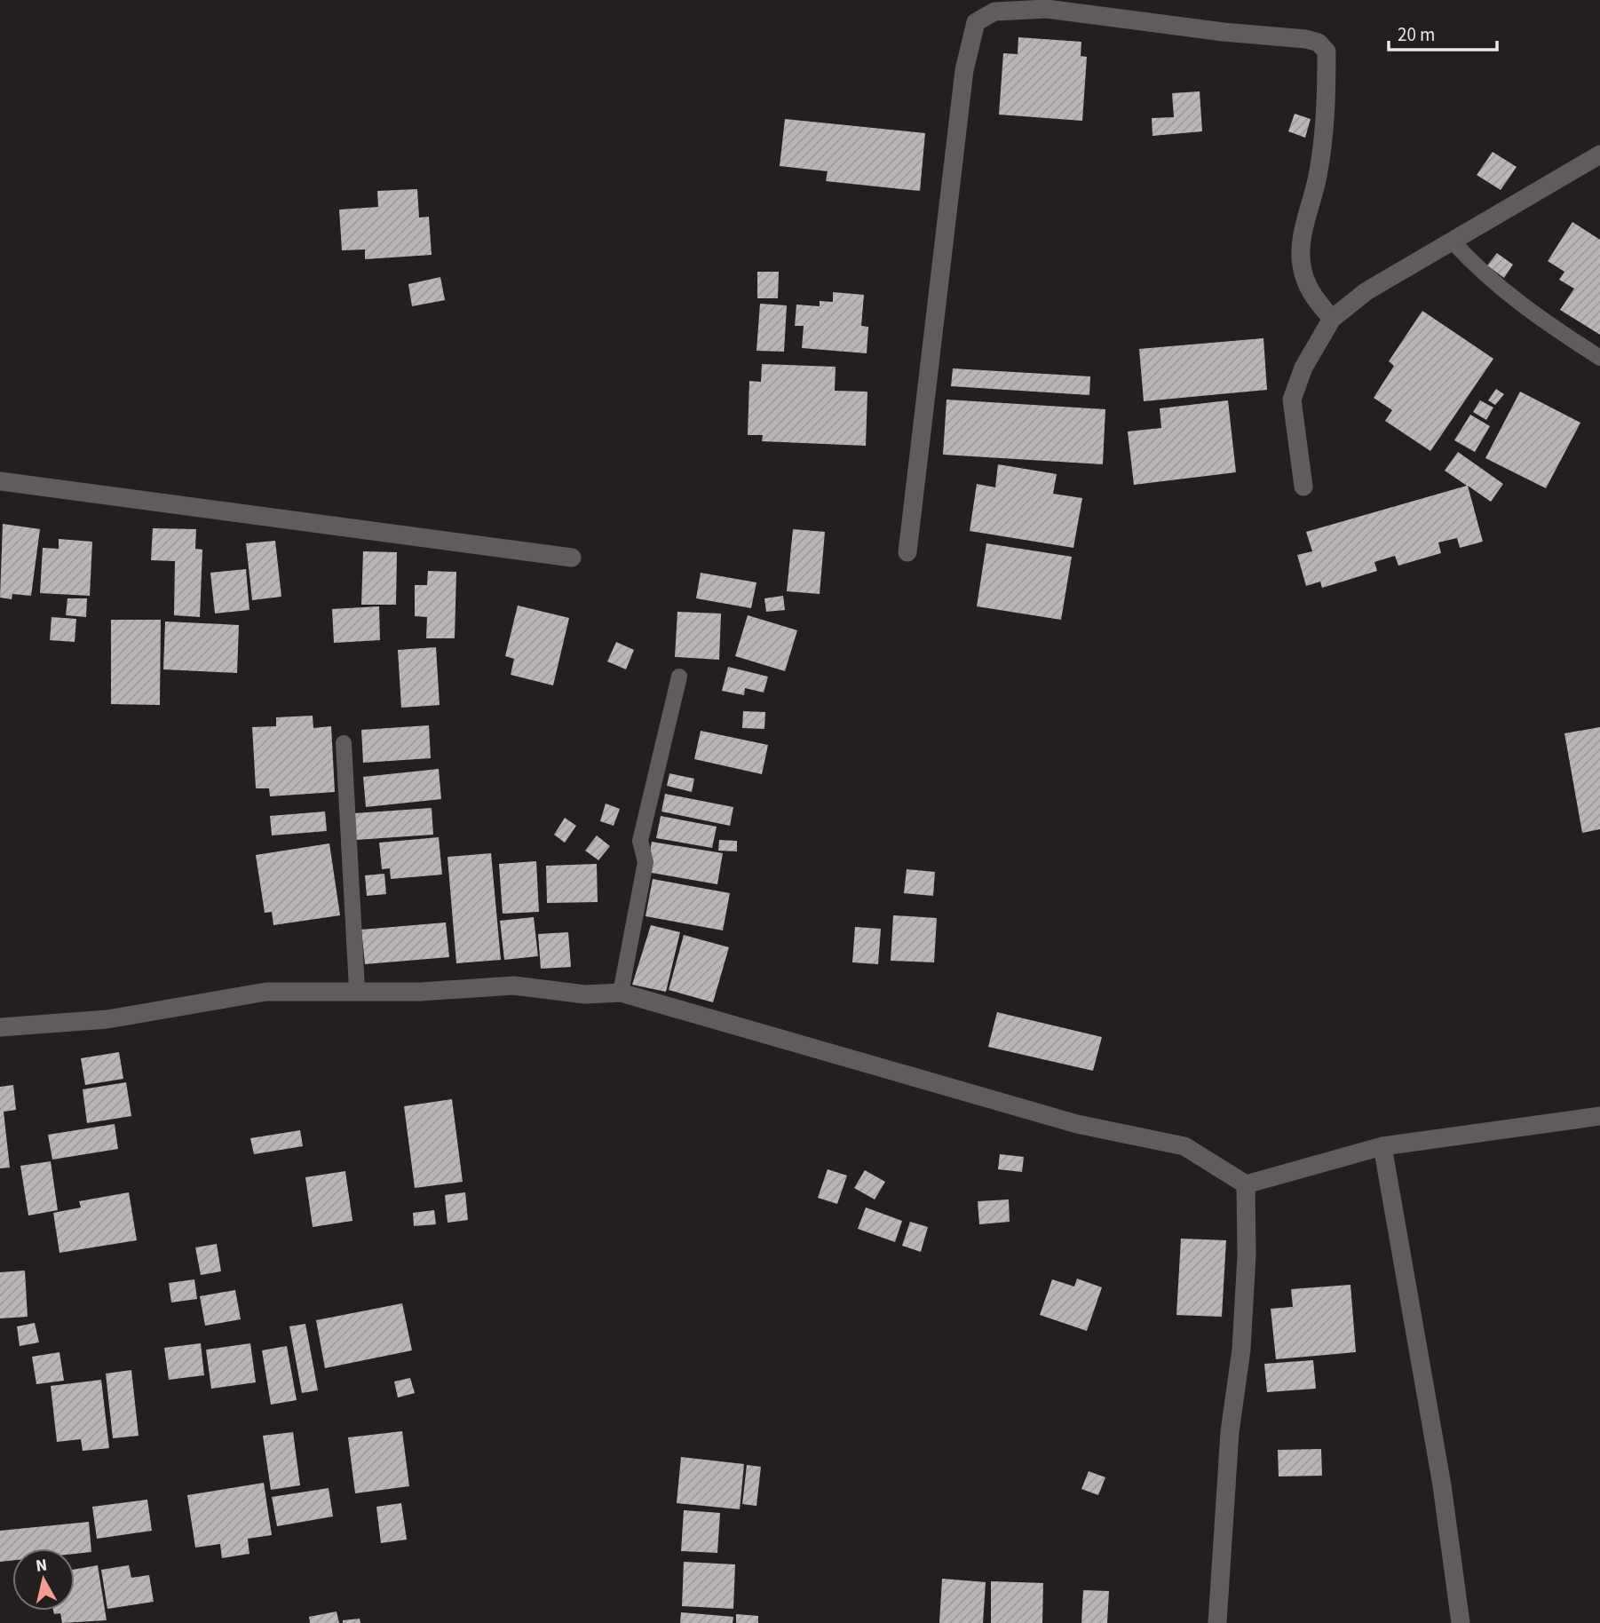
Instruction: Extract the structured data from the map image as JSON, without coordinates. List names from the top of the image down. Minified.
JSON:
{"scale_bar":"20 m","north":"top"}
